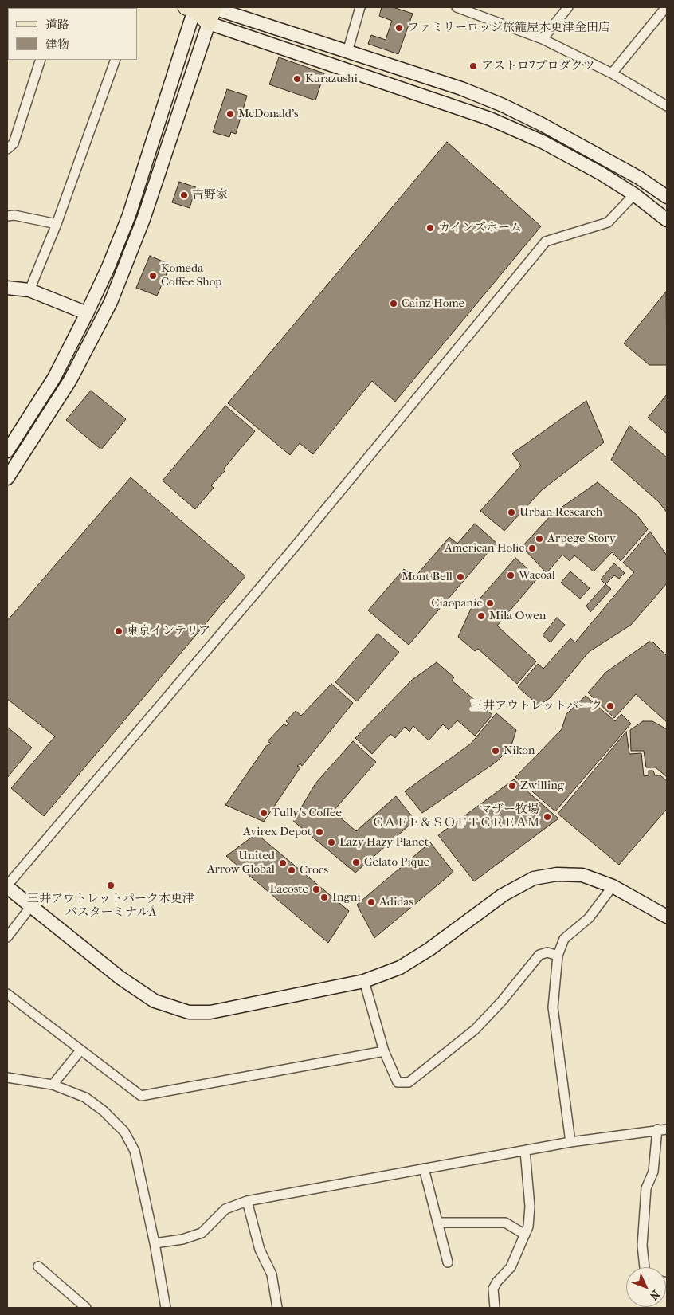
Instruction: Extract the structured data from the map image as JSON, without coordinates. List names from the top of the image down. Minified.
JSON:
{"places":["ファミリーロッジ旅籠屋木更津金田店","アストロﾌプロダクツ","Kurazushi","McDonald's","吉野家","カインズホーム","Komeda Coffee Shop","Cainz Home","Urban Research","Arpege Story","American Holic","Wacoal","Mont Bell","Ciaopanic","Mila Owen","東京インテリア","三井アウトレットパーク","Nikon","Zwilling","Tully's Coffee","マザー牧場 ＣＡＦＥ＆ＳＯＦＴＣＲＥＡＭ","Avirex Depot","Lazy Hazy Planet","Gelato Pique","United Arrow Global","Crocs","三井アウトレットパーク木更津 バスターミナルÅ","Lacoste","Ingni","Adidas"],"legend":["道路","建物"],"north":"bottom right"}
